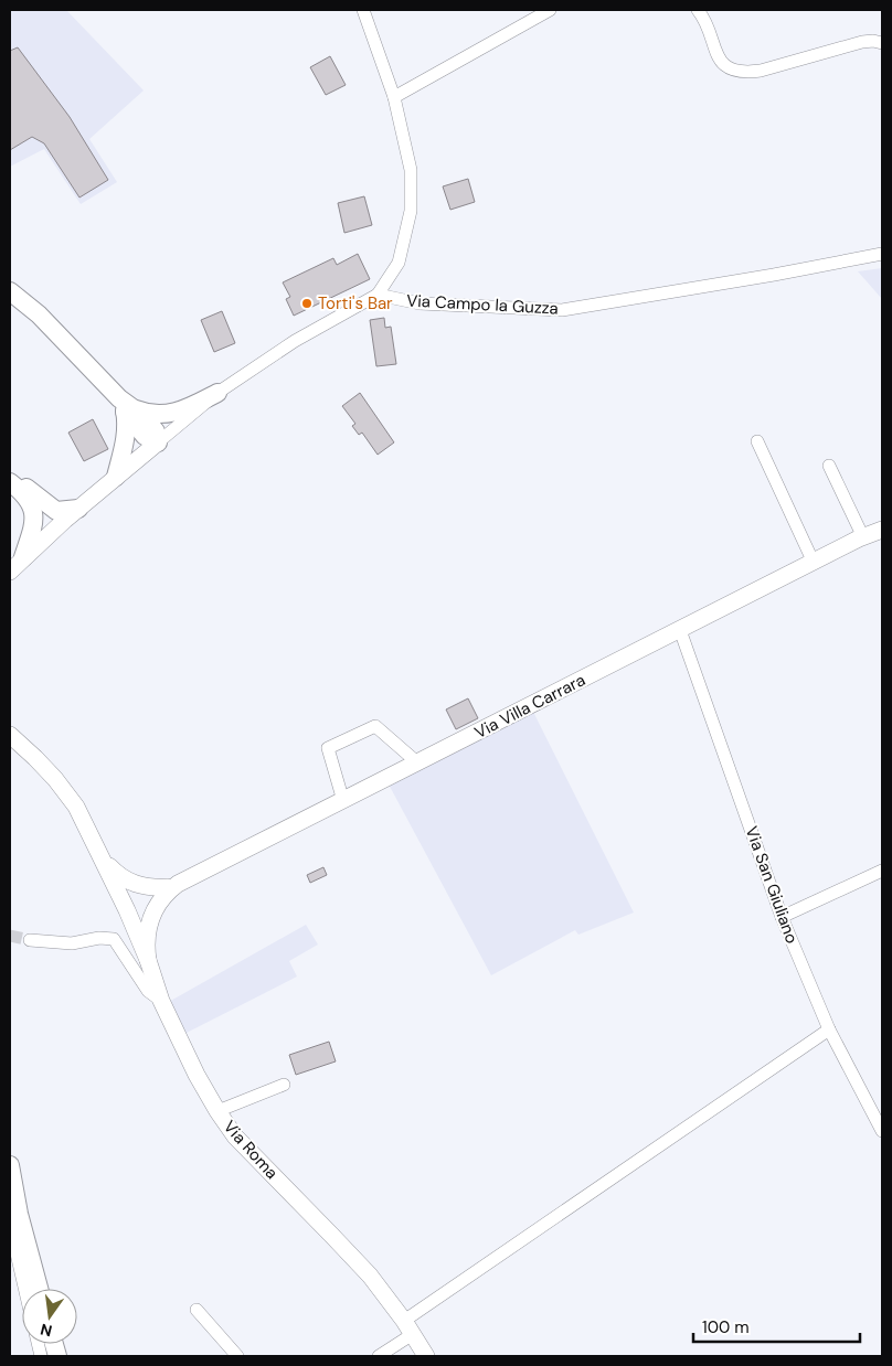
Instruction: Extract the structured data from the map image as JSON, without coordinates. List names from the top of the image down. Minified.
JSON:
{"streets":{"main road":["Via Villa Carrara","Via Roma"],"street":["Via Campo la Guzza","Via San Giuliano"]},"crossings":[["Via Villa Carrara","Via San Giuliano"],["Via Villa Carrara","Via Roma"]],"places":["Torti's Bar"],"scale_bar":"100 m","north":"bottom"}
